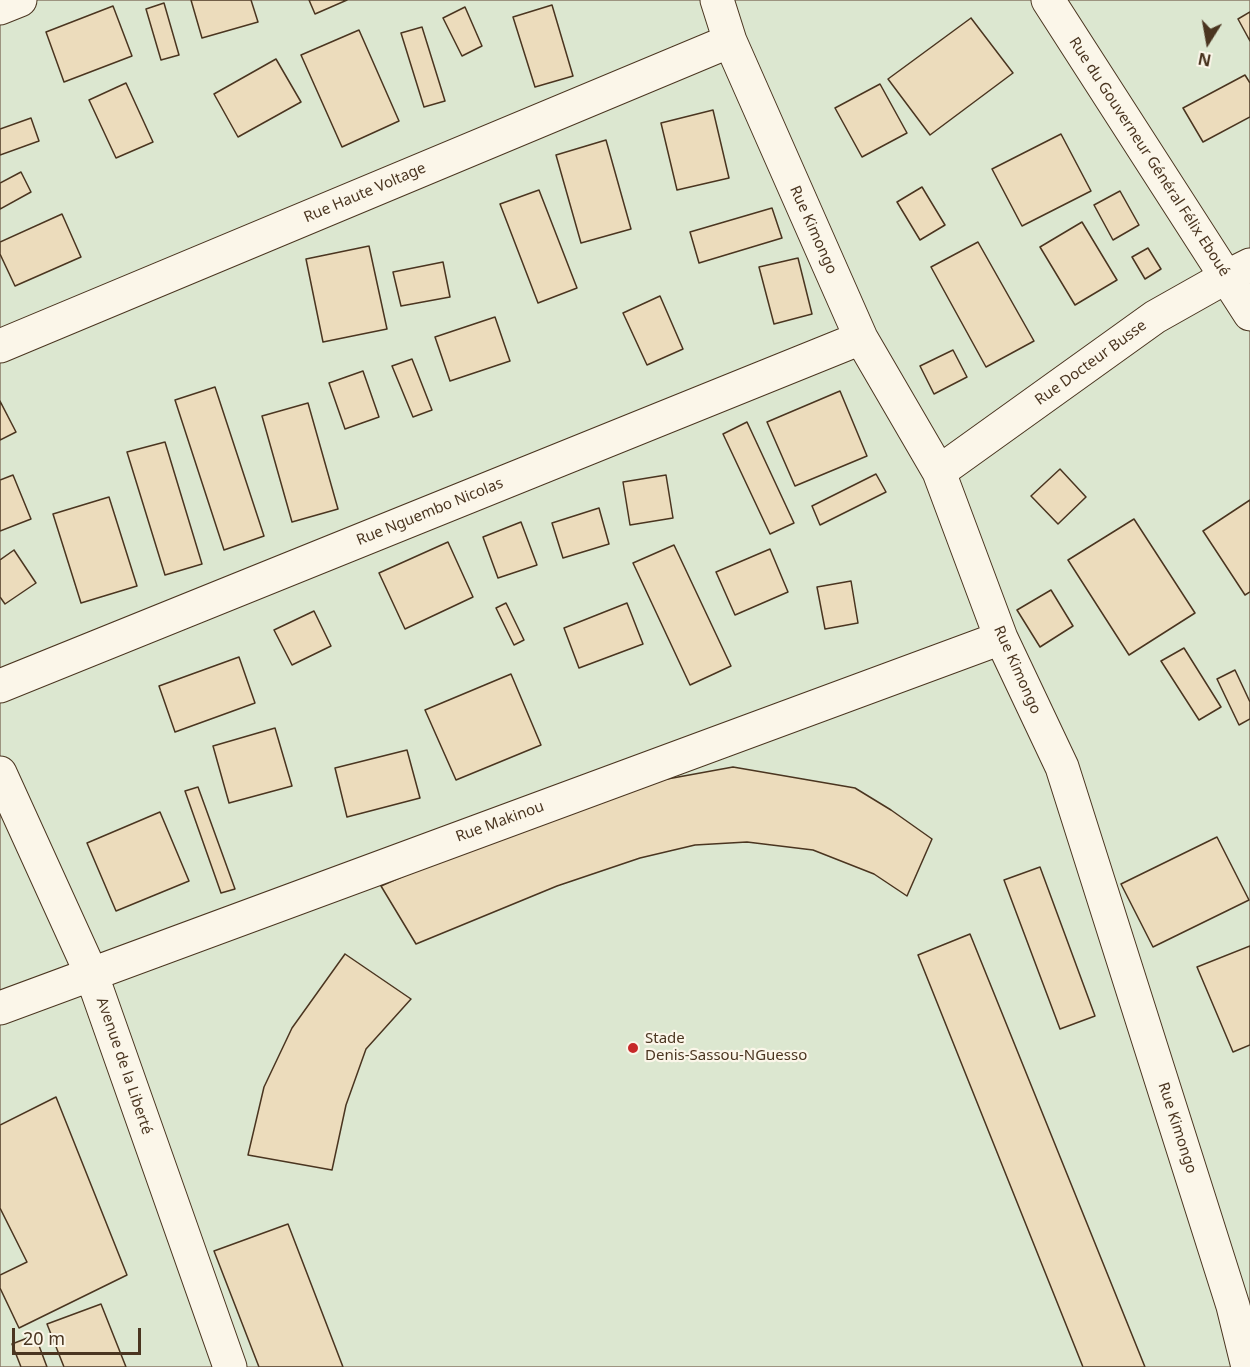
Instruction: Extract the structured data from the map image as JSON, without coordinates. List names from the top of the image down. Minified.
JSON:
{"streets":{"street":["Rue du Gouverneur Général Félix Eboué","Rue Haute Voltage","Rue Kimongo","Rue Docteur Busse","Rue Nguembo Nicolas","Rue Makinou","Avenue de la Liberté"]},"crossings":[["Rue du Gouverneur Général Félix Eboué","Rue Docteur Busse"],["Rue Haute Voltage","Rue Kimongo"],["Rue Kimongo","Rue Docteur Busse"],["Rue Kimongo","Rue Nguembo Nicolas"],["Rue Kimongo","Rue Makinou"],["Rue Makinou","Avenue de la Liberté"]],"places":["Stade Denis-Sassou-NGuesso"],"scale_bar":"20 m","north":"bottom"}
